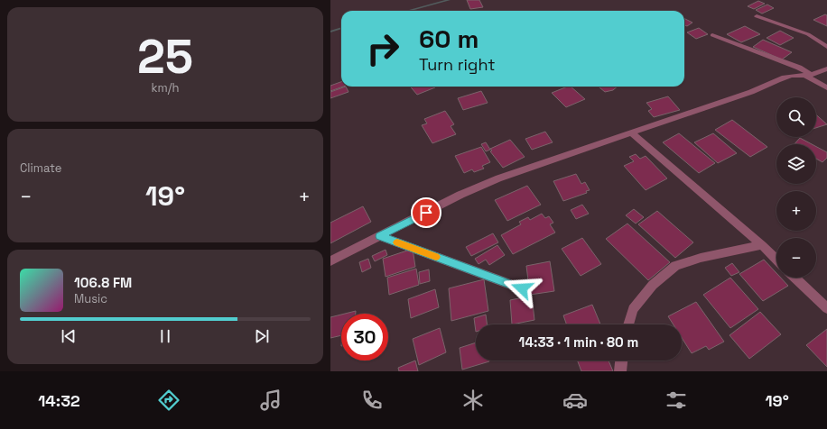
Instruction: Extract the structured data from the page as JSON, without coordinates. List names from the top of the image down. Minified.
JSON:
{"page":{"tile":[["25","km/h"],"Climate"],"turn":["60 m","Turn right"],"map_buttons":["+","−"],"heat":["−","19°","+"],"song":["106.8 FM","Music"],"limit":"30","trip":"14:33 · 1 min · 80 m","tabs":["14:32","19°"]}}
